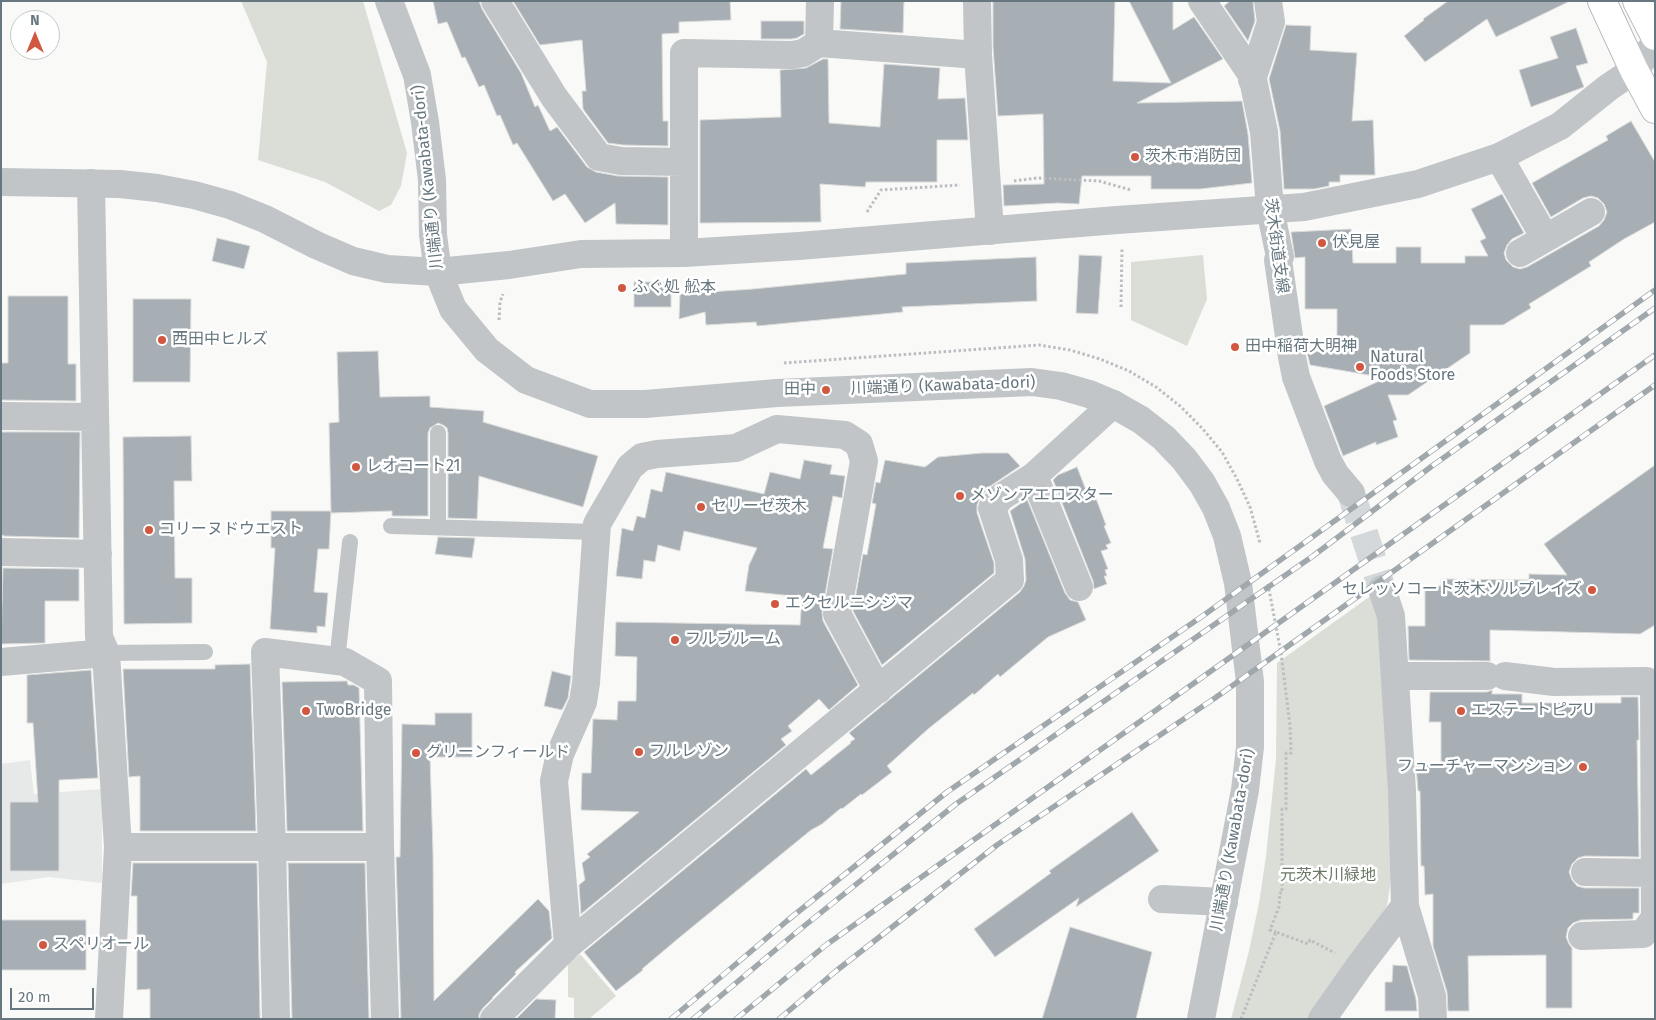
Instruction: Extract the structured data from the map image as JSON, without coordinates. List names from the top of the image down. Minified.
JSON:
{"streets":{"street":["川端通り (Kawabata-dori)","茨木街道支線"]},"parks":["元茨木川緑地"],"places":["茨木市消防団","伏見屋","ふぐ処 舩本","西田中ヒルズ","田中稲荷大明神","Natural Foods Store","田中","レオコート21","メゾンアエロスター","セリーゼ茨木","コリーヌドウエスト","セレッソコート茨木ソルプレイズ","エクセルニシジマ","フルブルーム","TwoBridge","エステートピアU","フルレゾン","グリーンフィールド","フューチャーマンション","スペリオール"],"scale_bar":"20 m","north":"top"}
